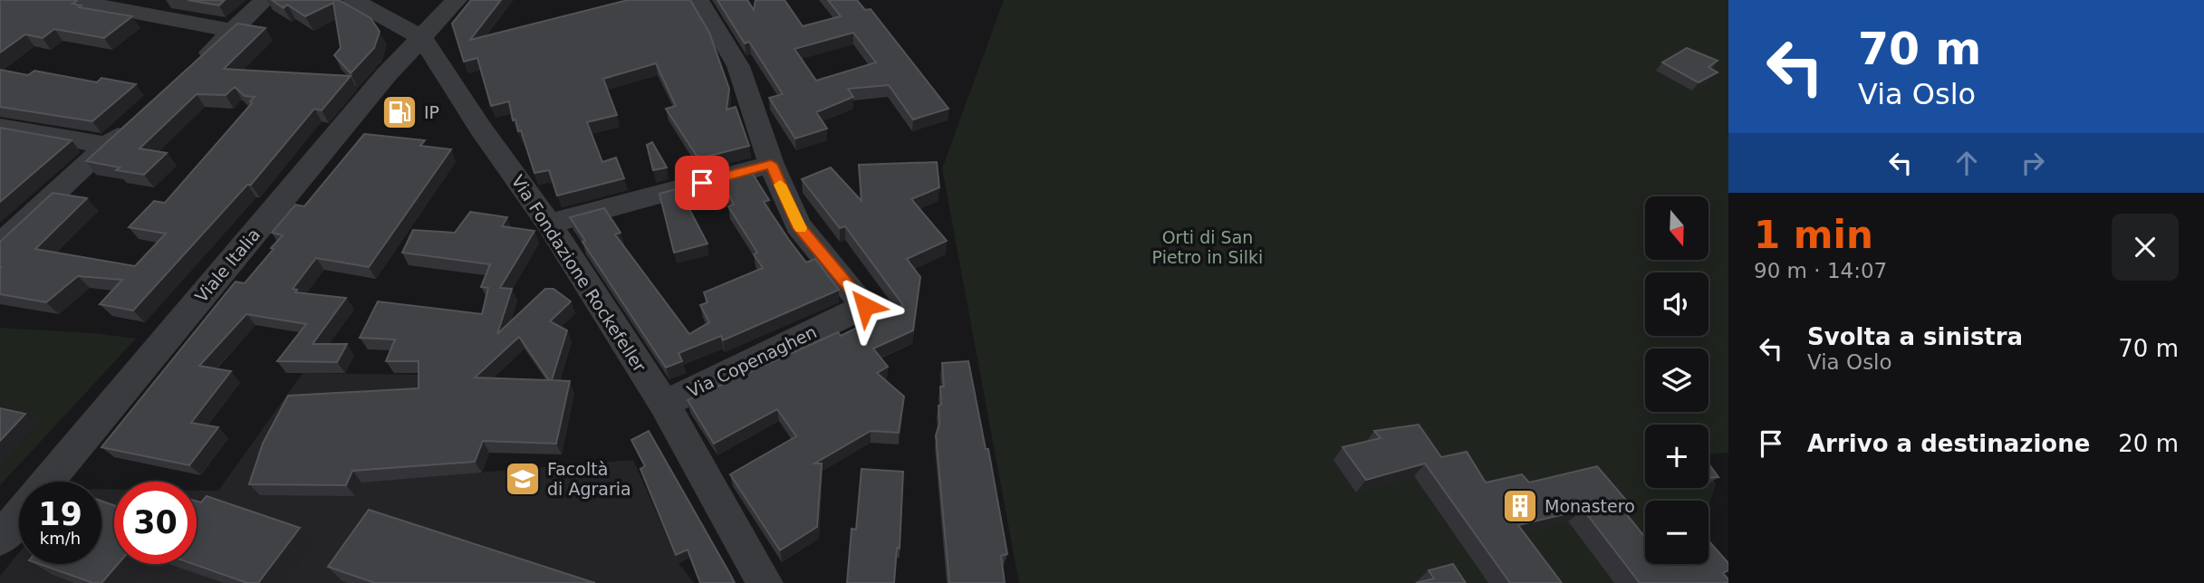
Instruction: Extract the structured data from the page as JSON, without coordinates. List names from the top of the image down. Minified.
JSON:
{"streets":{"street":["Viale Italia","Via Fondazione Rockefeller","Via Copenaghen"]},"crossings":[["Viale Italia","Via Fondazione Rockefeller"],["Via Fondazione Rockefeller","Via Copenaghen"]],"parks":["Orti di San Pietro in Silki"],"places":{"fuel station":["IP"],"school or university":["Facoltà di Agraria"],"building":["Monastero"]},"north":"bottom","page":{"turn":["70 m","Via Oslo"],"heading":["1 min","90 m · 14:07"],"map_buttons":["+","−"],"list":[{"name":"Svolta a sinistra","note":"Via Oslo","value":"70 m"},{"name":"Arrivo a destinazione","value":"20 m"}],"speed":"19 km/h","limit":"30"}}
